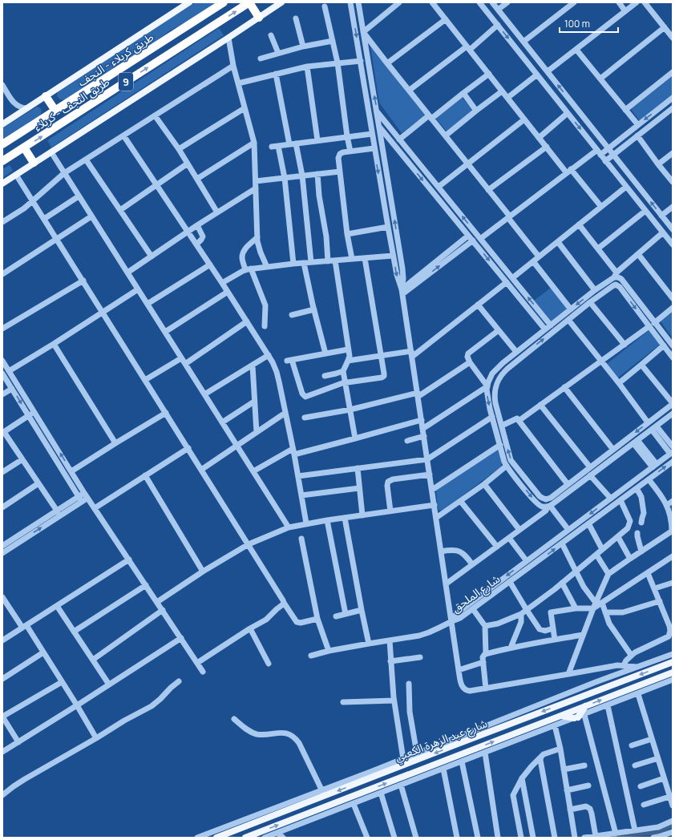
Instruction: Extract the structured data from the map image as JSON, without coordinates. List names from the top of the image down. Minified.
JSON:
{"streets":{"highway":["طريق كربلاء - النجف","9","طريق النجف - كربلاء"],"main road":["شارع عبد الزهرة الكعبي"],"street":["شارع الملحق"]},"one_way":["طريق النجف - كربلاء"],"scale_bar":"100 m"}
